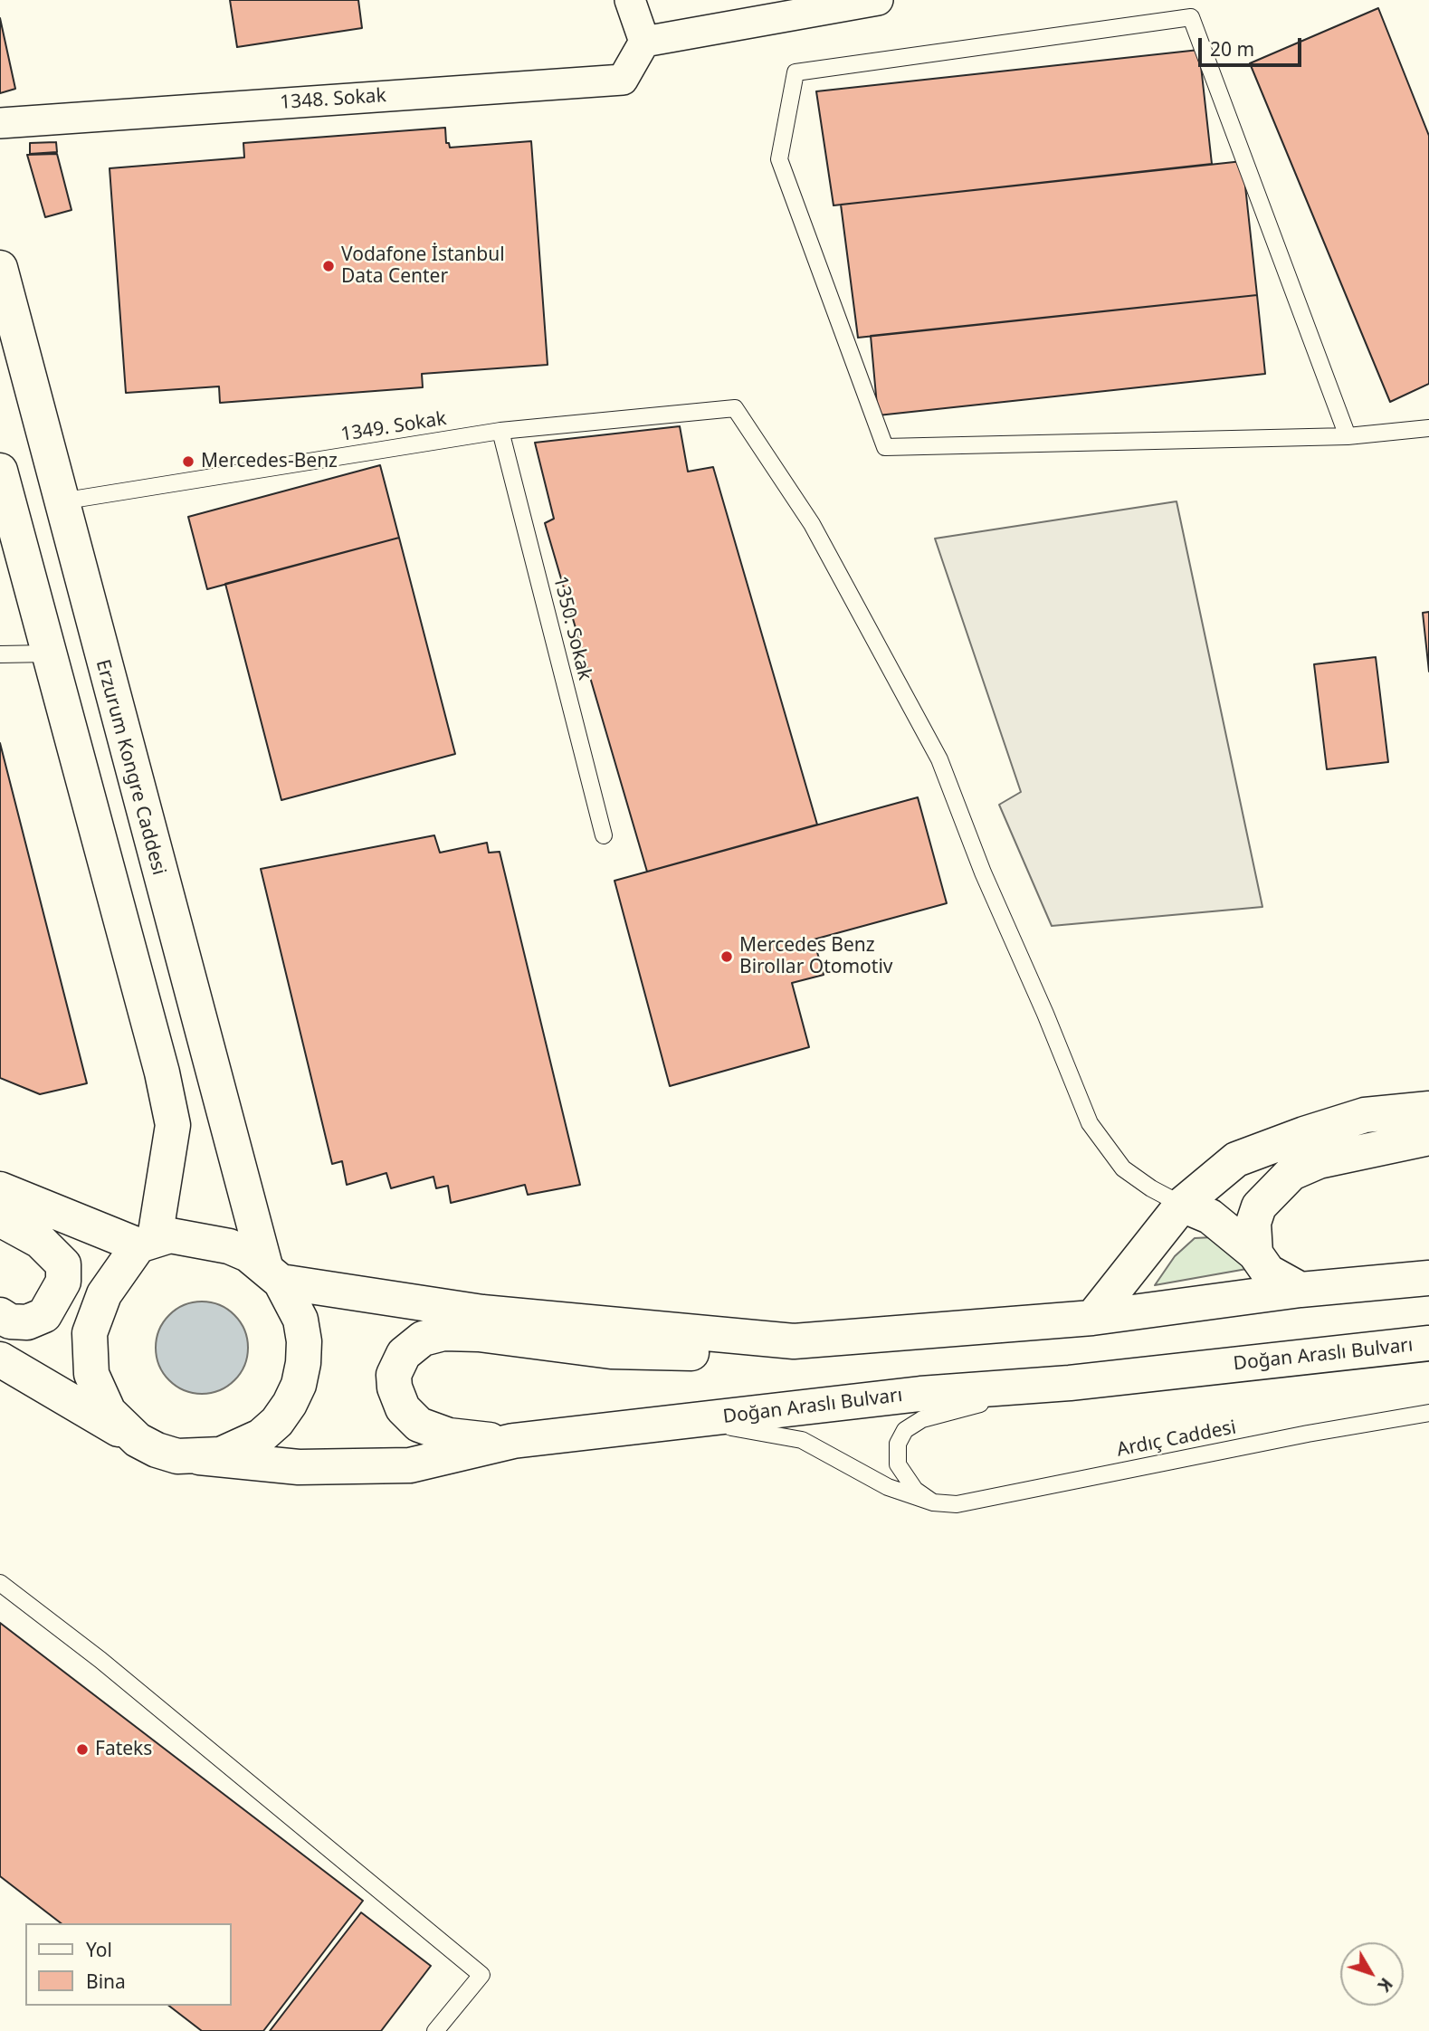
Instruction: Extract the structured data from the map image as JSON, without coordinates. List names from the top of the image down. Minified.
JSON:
{"streets":{"main road":["Erzurum Kongre Caddesi","Doğan Araslı Bulvarı"],"street":["1348. Sokak"],"lane":["1349. Sokak","1350. Sokak","Ardıç Caddesi"]},"crossings":[["1349. Sokak","1350. Sokak"],["1349. Sokak","Erzurum Kongre Caddesi"],["Erzurum Kongre Caddesi","Doğan Araslı Bulvarı"],["Doğan Araslı Bulvarı","Ardıç Caddesi"]],"places":["Vodafone İstanbul Data Center","Mercedes-Benz","Mercedes Benz Birollar Otomotiv","Fateks"],"legend":["Yol","Bina"],"scale_bar":"20 m","north":"bottom right"}
